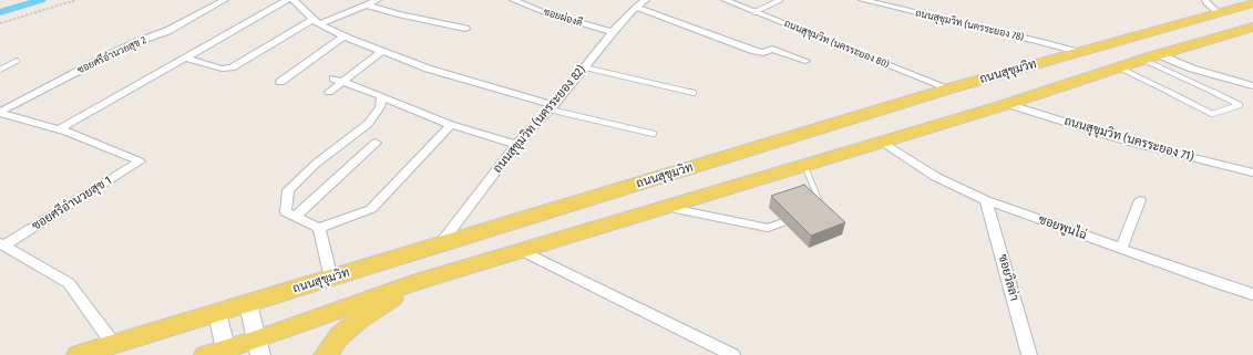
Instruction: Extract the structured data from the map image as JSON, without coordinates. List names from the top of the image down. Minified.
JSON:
{"streets":{"main road":["ถนนสุขุมวิท"],"street":["ซอยผ่องดี","ถนนสุขุมวิท (นครระยอง 78)","ถนนสุขุมวิท (นครระยอง 80)","ซอยศรีอำนวยสุข 2","ถนนสุขุมวิท (นครระยอง 82)","ถนนสุขุมวิท (นครระยอง 71)","ซอยศรีอำนวยสุข 1","ซอยพูนไฉ่","ซอยวิลล่า"]},"crossings":[["ซอยผ่องดี","ถนนสุขุมวิท (นครระยอง 82)"],["ถนนสุขุมวิท (นครระยอง 78)","ถนนสุขุมวิท"],["ถนนสุขุมวิท (นครระยอง 80)","ถนนสุขุมวิท"],["ถนนสุขุมวิท","ถนนสุขุมวิท (นครระยอง 82)"],["ซอยพูนไฉ่","ซอยวิลล่า"]]}
